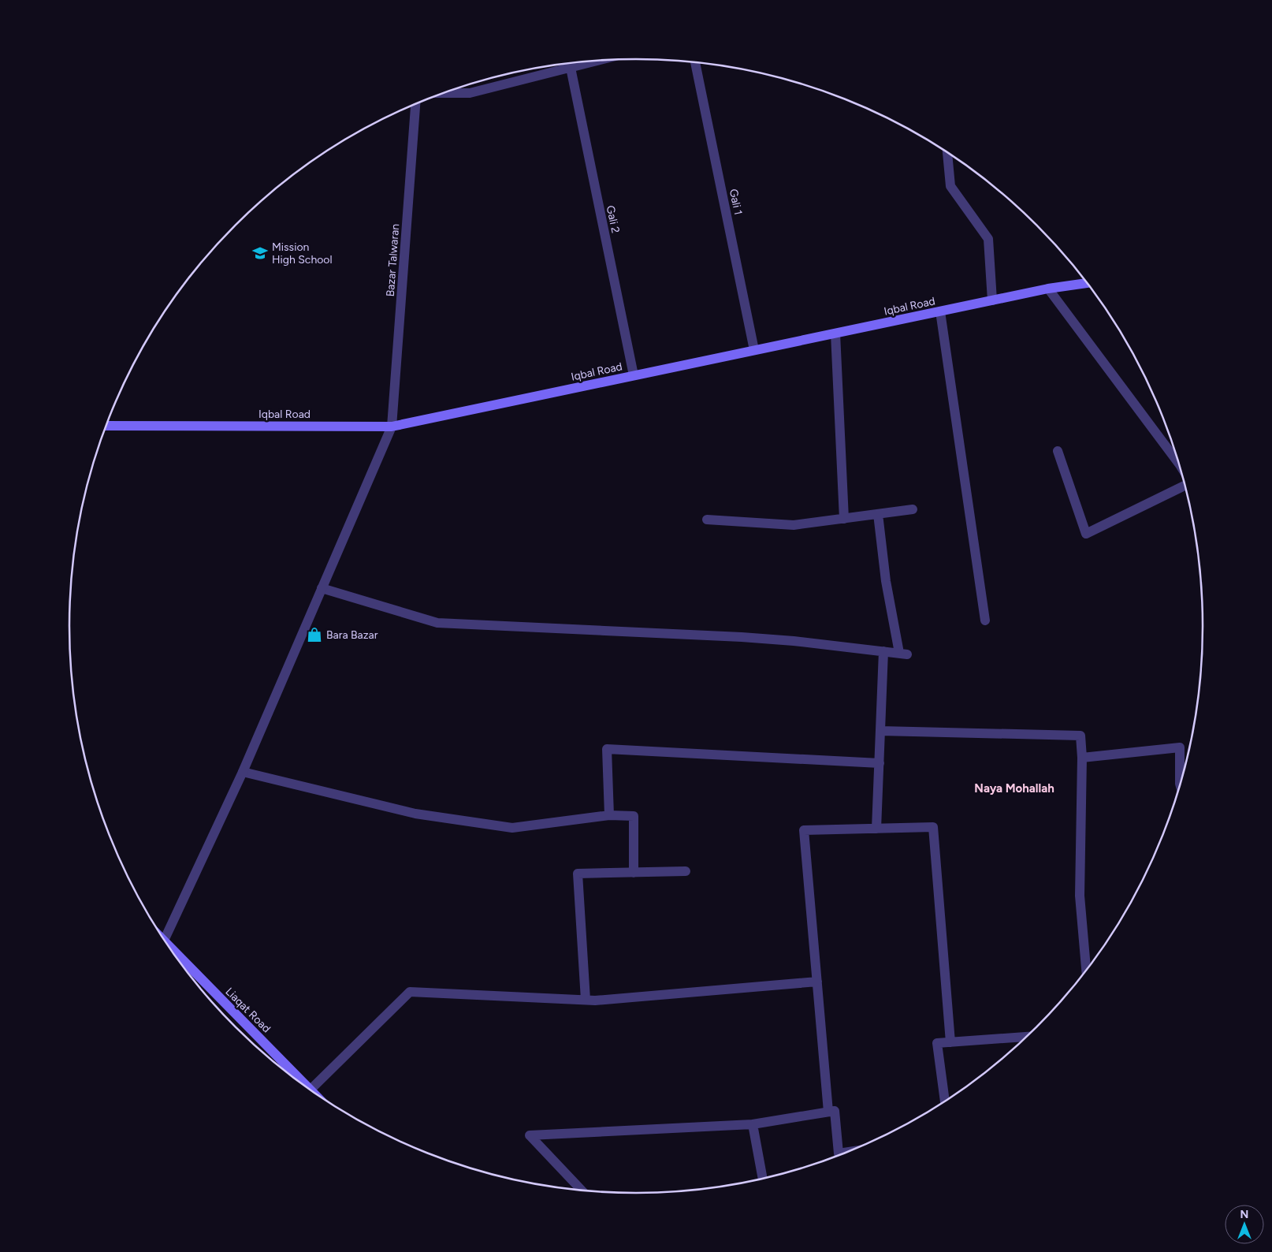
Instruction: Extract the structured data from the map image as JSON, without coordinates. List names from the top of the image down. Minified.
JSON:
{"streets":{"street":["Gali 1","Gali 2","Bazar Talwaran","Iqbal Road","Liaqat Road"]},"crossings":[["Gali 1","Iqbal Road"],["Gali 2","Iqbal Road"],["Bazar Talwaran","Iqbal Road"]],"districts":["Naya Mohallah"],"places":{"school or university":["Mission High School"],"shop":["Bara Bazar"]},"north":"top"}
